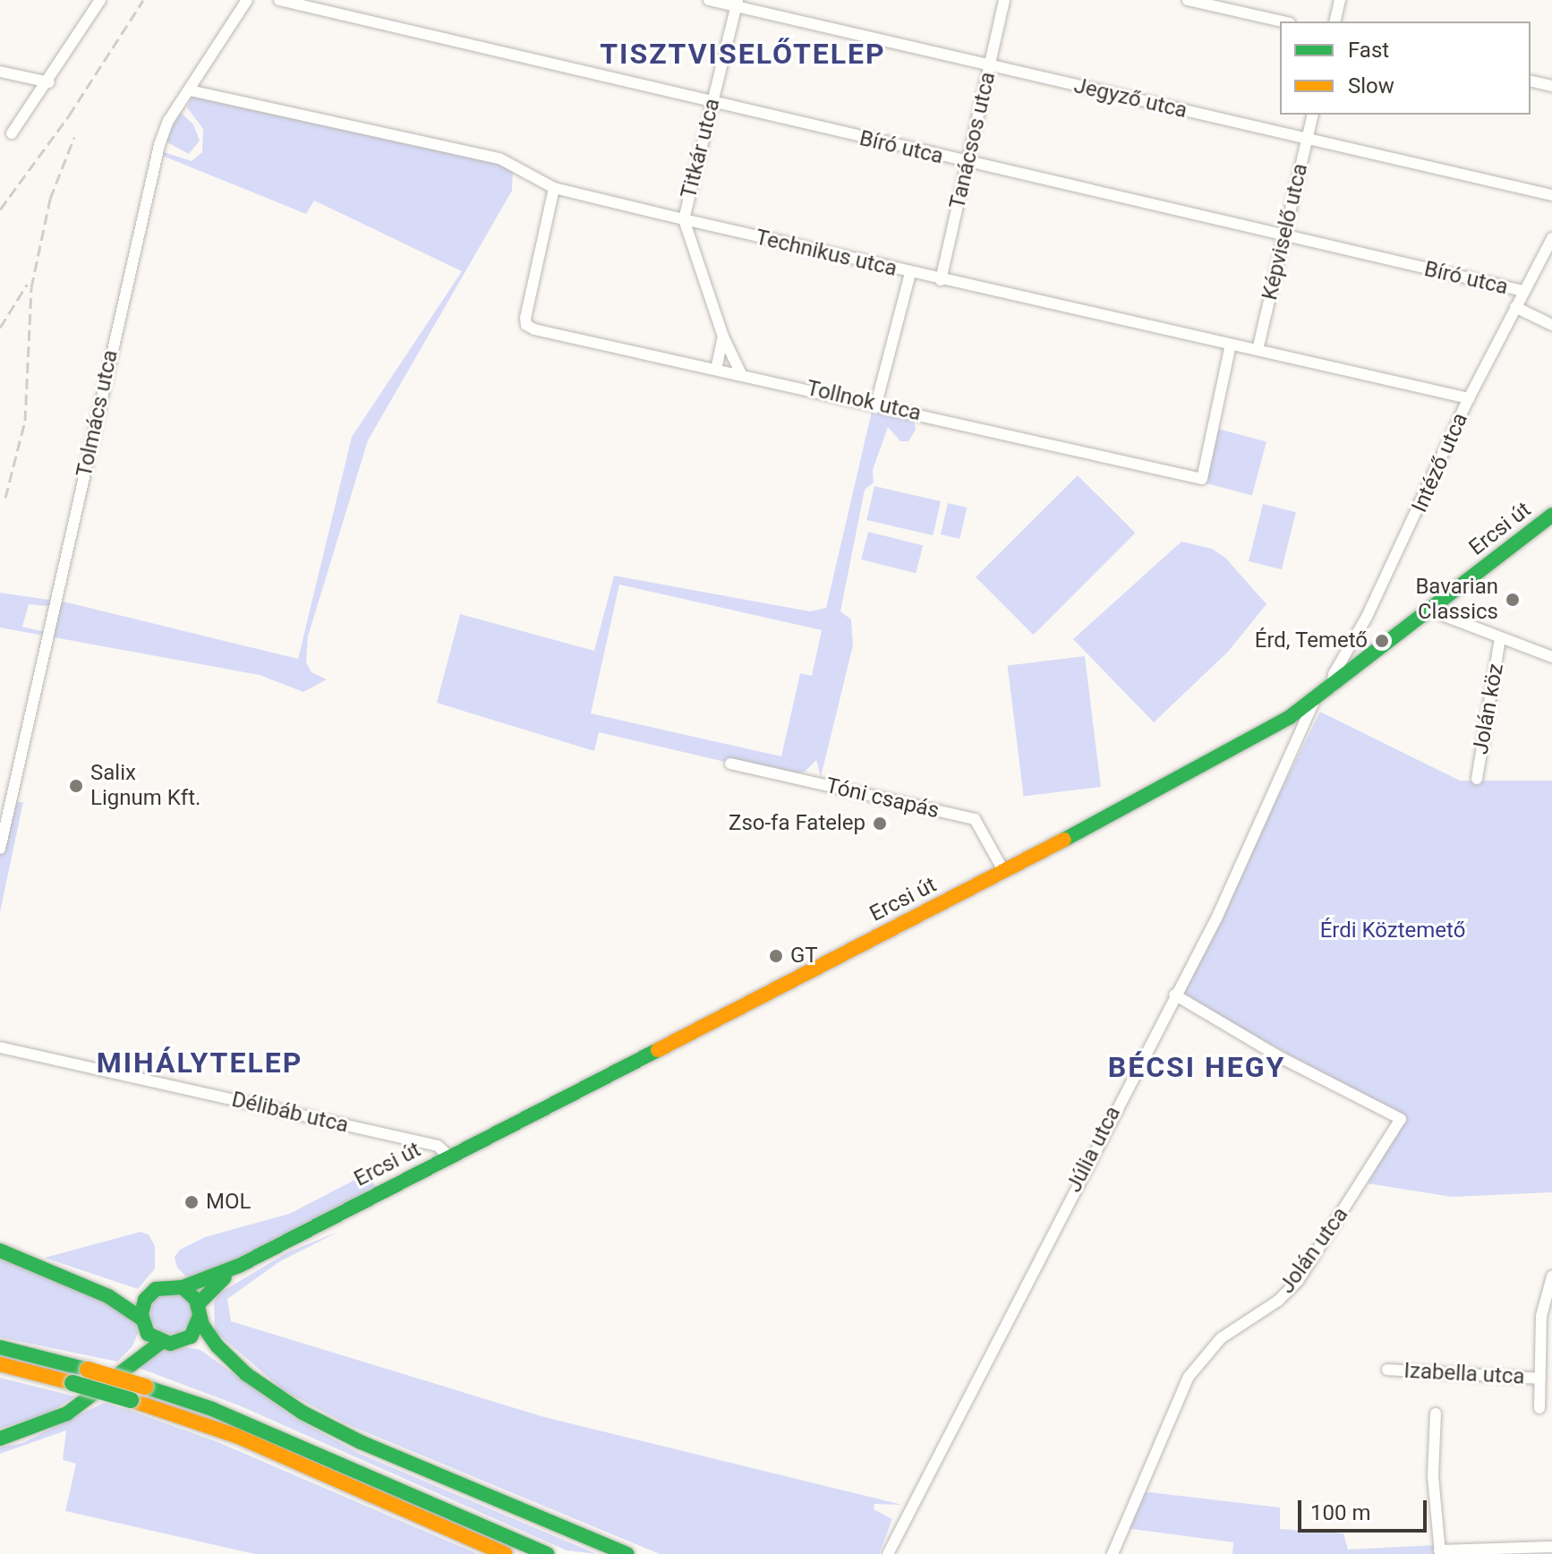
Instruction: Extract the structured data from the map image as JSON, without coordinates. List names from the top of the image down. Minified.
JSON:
{"streets":{"main road":["Ercsi út"],"street":["Jegyző utca","Tanácsos utca","Bíró utca","Titkár utca","Képviselő utca","Technikus utca","Tollnok utca","Tolmács utca","Intéző utca","Jolán köz","Tóni csapás","Délibáb utca","Júlia utca","Jolán utca","Izabella utca"]},"crossings":[["Jegyző utca","Tanácsos utca"],["Jegyző utca","Titkár utca"],["Jegyző utca","Képviselő utca"],["Tanácsos utca","Bíró utca"],["Tanácsos utca","Technikus utca"],["Bíró utca","Titkár utca"],["Bíró utca","Képviselő utca"],["Bíró utca","Intéző utca"],["Titkár utca","Technikus utca"],["Titkár utca","Tollnok utca"],["Képviselő utca","Technikus utca"],["Technikus utca","Tollnok utca"],["Technikus utca","Tolmács utca"],["Technikus utca","Intéző utca"],["Intéző utca","Ercsi út"],["Ercsi út","Tóni csapás"],["Ercsi út","Délibáb utca"],["Ercsi út","Júlia utca"],["Júlia utca","Jolán utca"]],"districts":["TISZTVISELŐTELEP","MIHÁLYTELEP","BÉCSI HEGY"],"parks":["Érdi Köztemető"],"places":["Bavarian Classics","Érd, Temető","Salix Lignum Kft.","Zso-fa Fatelep","GT","MOL"],"legend":["Fast","Slow"],"scale_bar":"100 m"}
